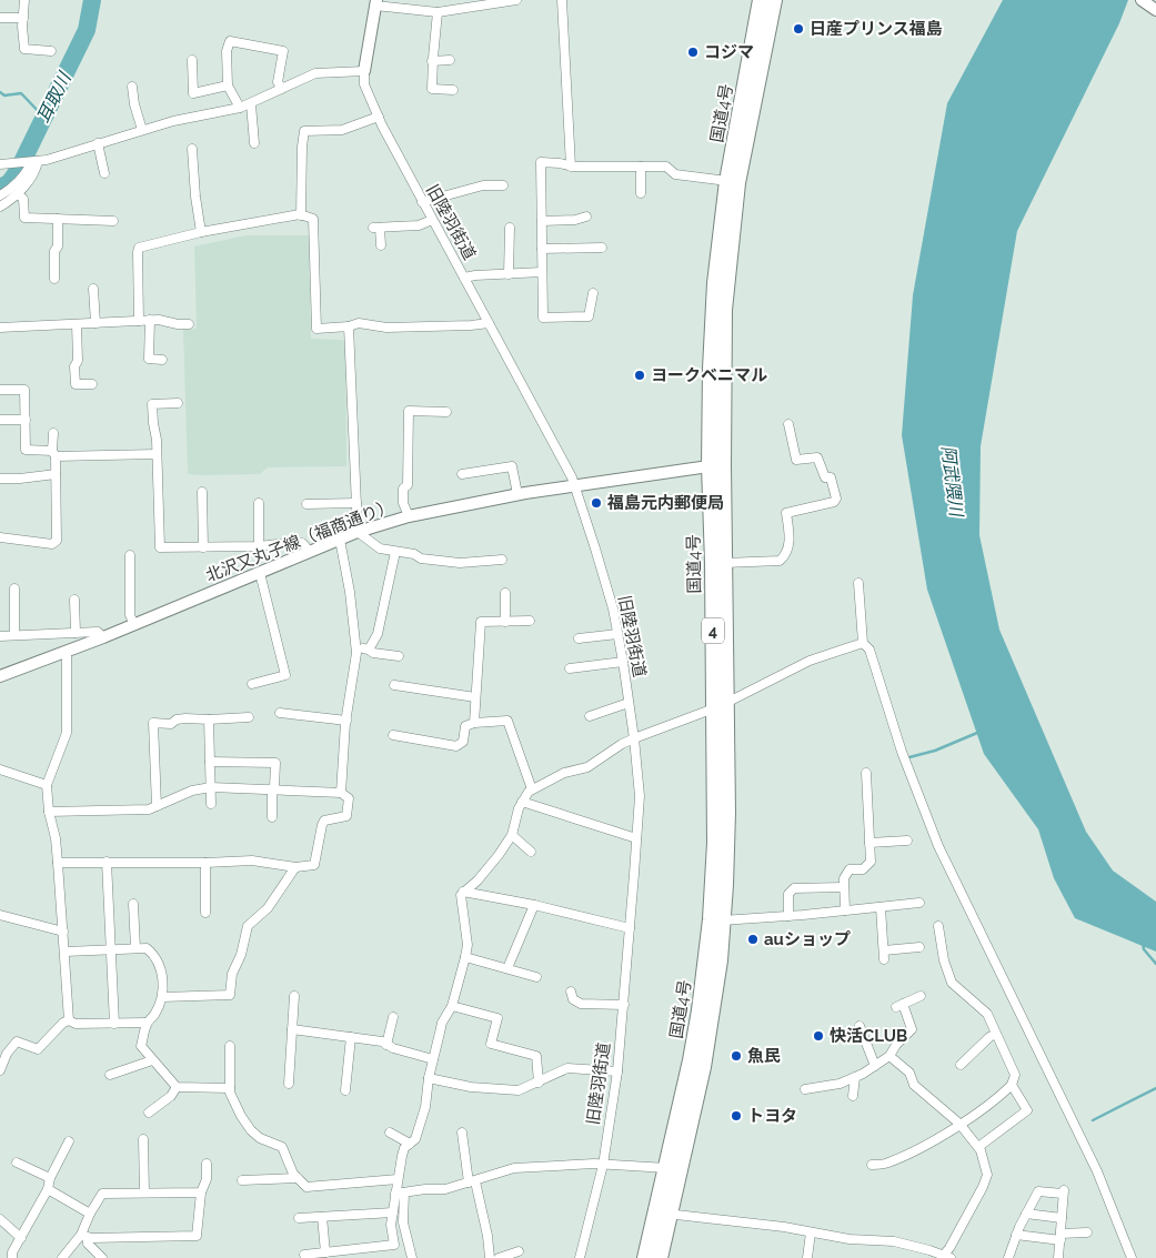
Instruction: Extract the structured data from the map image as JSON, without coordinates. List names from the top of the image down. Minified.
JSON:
{"streets":{"highway":["国道4号","4"],"street":["旧陸羽街道","北沢又丸子線（福商通り）"]},"crossings":[["国道4号","北沢又丸子線（福商通り）"],["旧陸羽街道","北沢又丸子線（福商通り）"]],"water":["耳取川","阿武隈川"],"places":["日産プリンス福島","コジマ","ヨークベニマル","福島元内郵便局","auショップ","快活CLUB","魚民","トヨタ"]}
